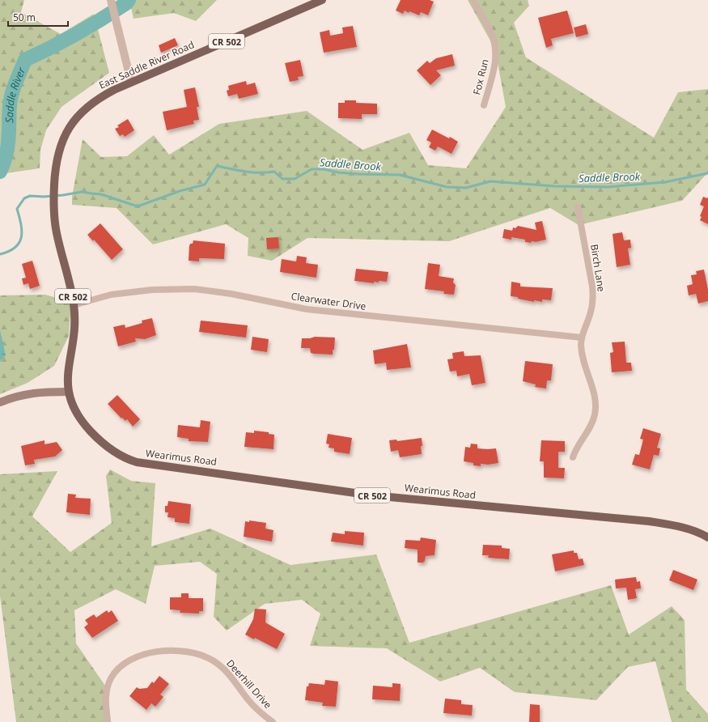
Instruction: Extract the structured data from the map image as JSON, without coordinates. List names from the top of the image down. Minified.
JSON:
{"streets":{"main road":["CR 502","East Saddle River Road","Wearimus Road"],"street":["Fox Run","Birch Lane","Clearwater Drive","Deerhill Drive"]},"crossings":[["East Saddle River Road","Clearwater Drive"],["East Saddle River Road","Wearimus Road"],["Birch Lane","Clearwater Drive"]],"water":["Saddle River","Saddle Brook"],"scale_bar":"50 m"}
